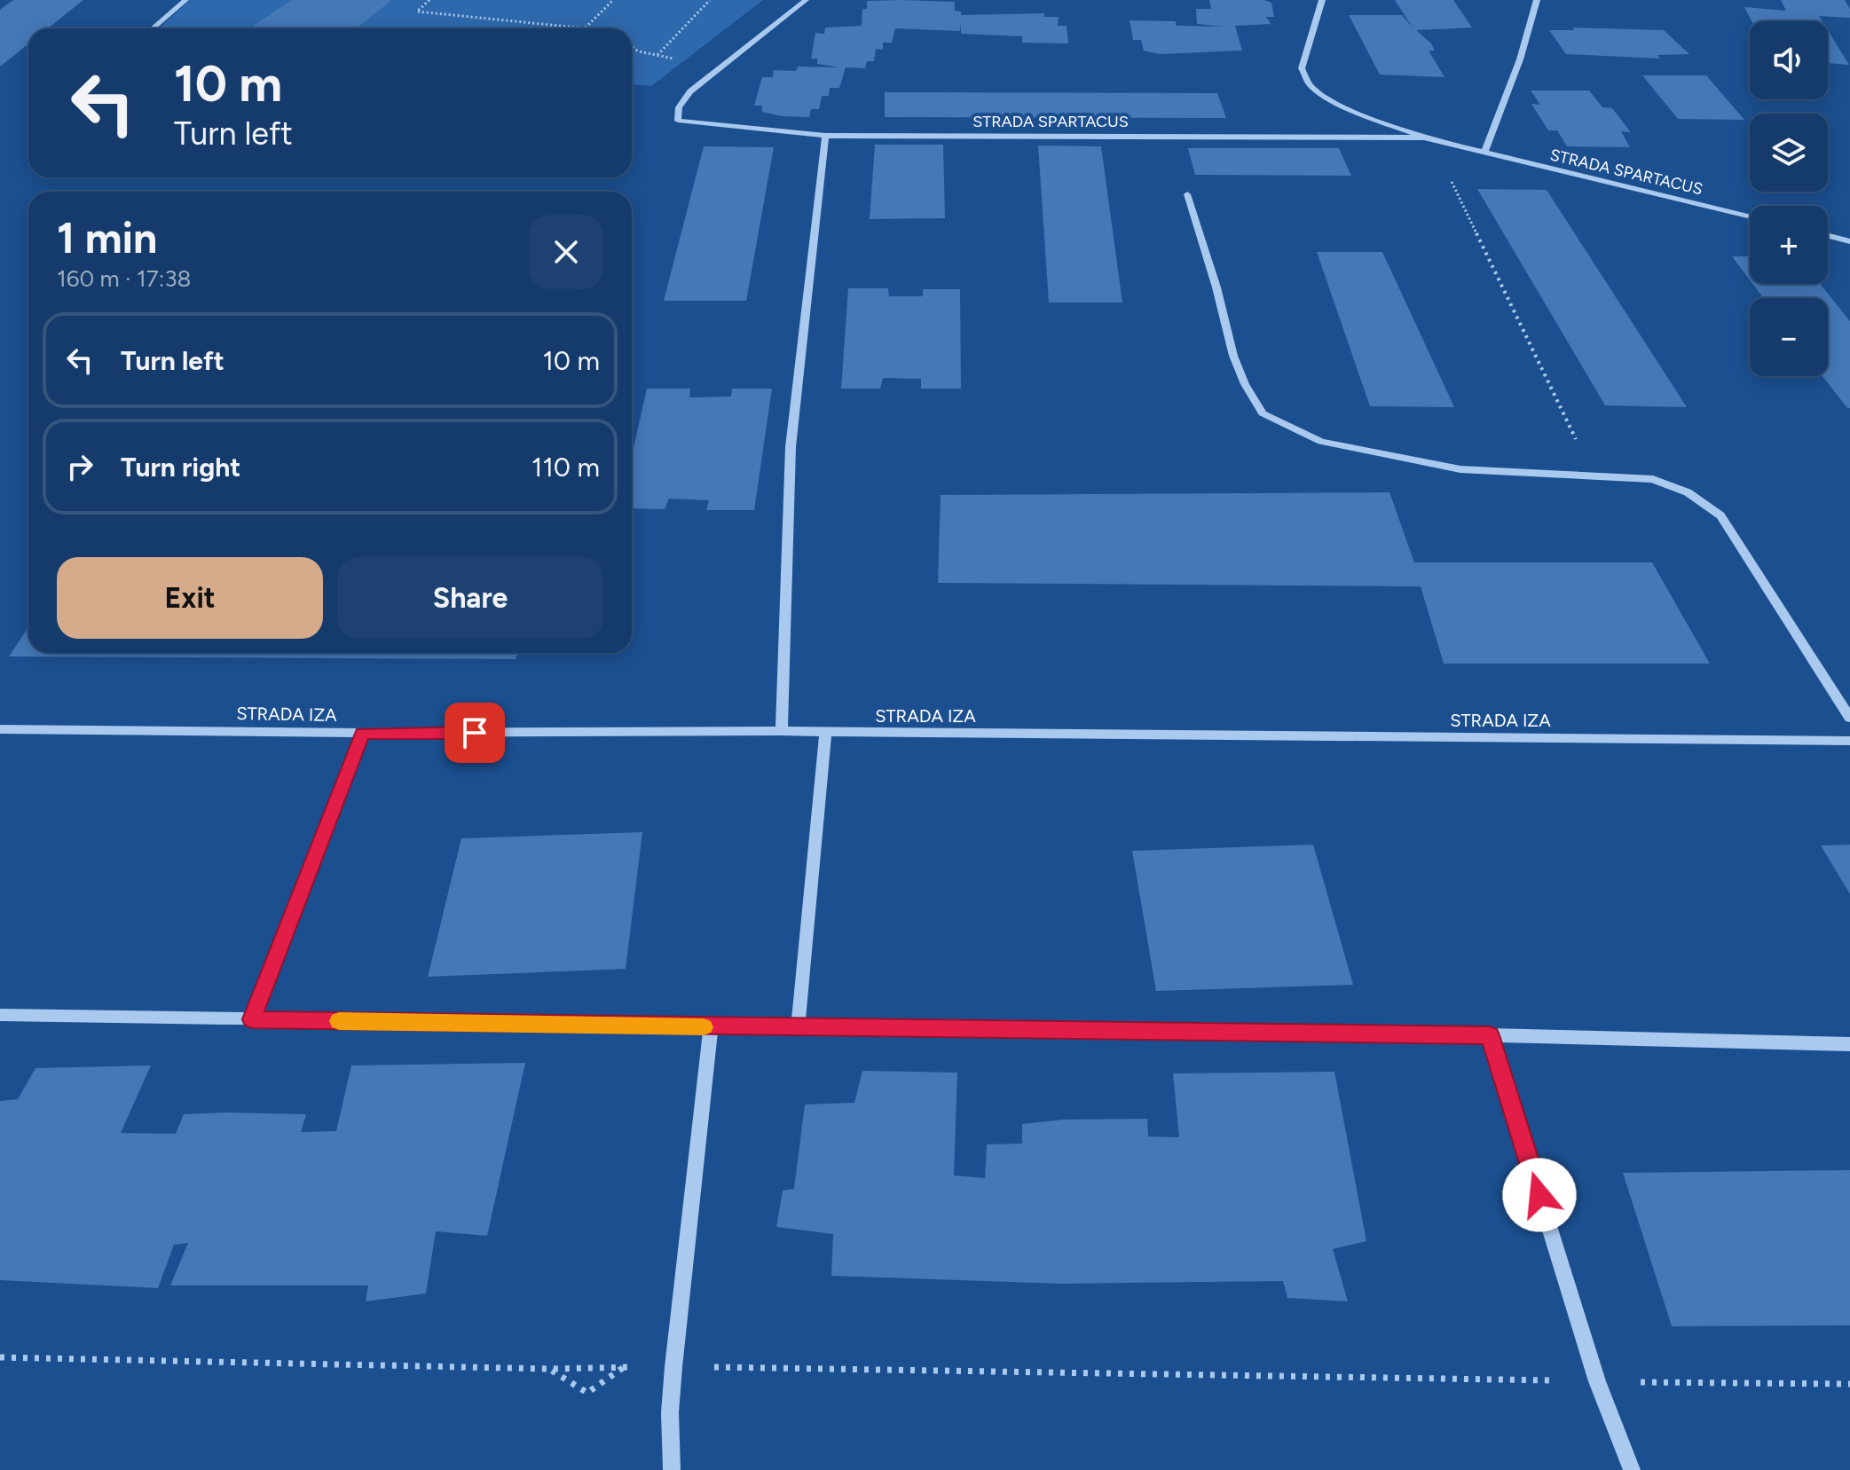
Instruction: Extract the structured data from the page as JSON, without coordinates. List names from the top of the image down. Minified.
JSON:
{"streets":{"street":["STRADA SPARTACUS","STRADA IZA"]},"page":{"map_buttons":["+","−"],"turn":["10 m","Turn left"],"heading":["1 min","160 m · 17:38"],"list":[{"name":"Turn left","value":"10 m"},{"name":"Turn right","value":"110 m"}],"buttons":["Exit","Share"]}}
